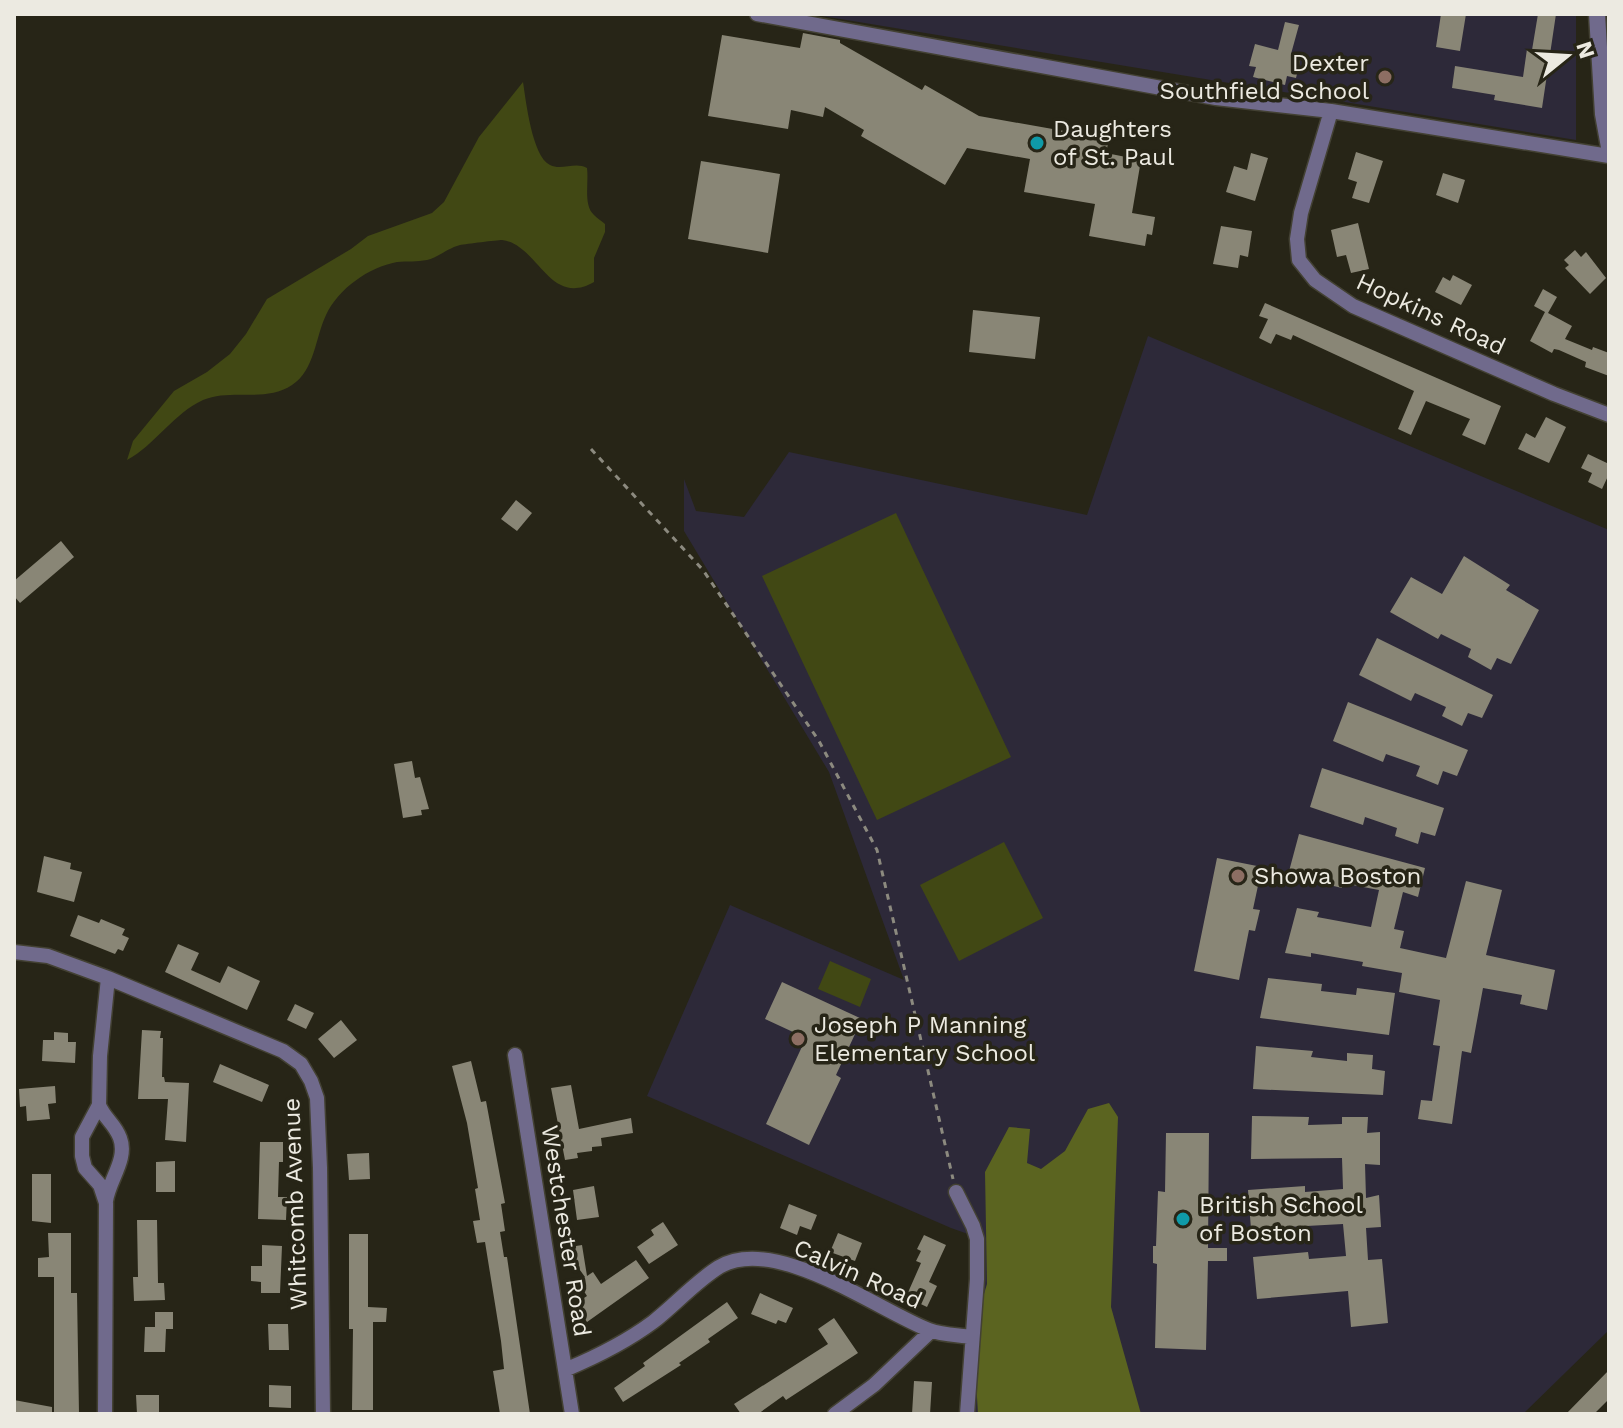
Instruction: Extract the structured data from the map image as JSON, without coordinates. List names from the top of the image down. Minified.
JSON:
{"streets":{"street":["Hopkins Road","Whitcomb Avenue","Westchester Road","Calvin Road"]},"crossings":[["Westchester Road","Calvin Road"]],"places":["Dexter Southfield School","Daughters of St. Paul","Showa Boston","Joseph P Manning Elementary School","British School of Boston"],"north":"right"}
